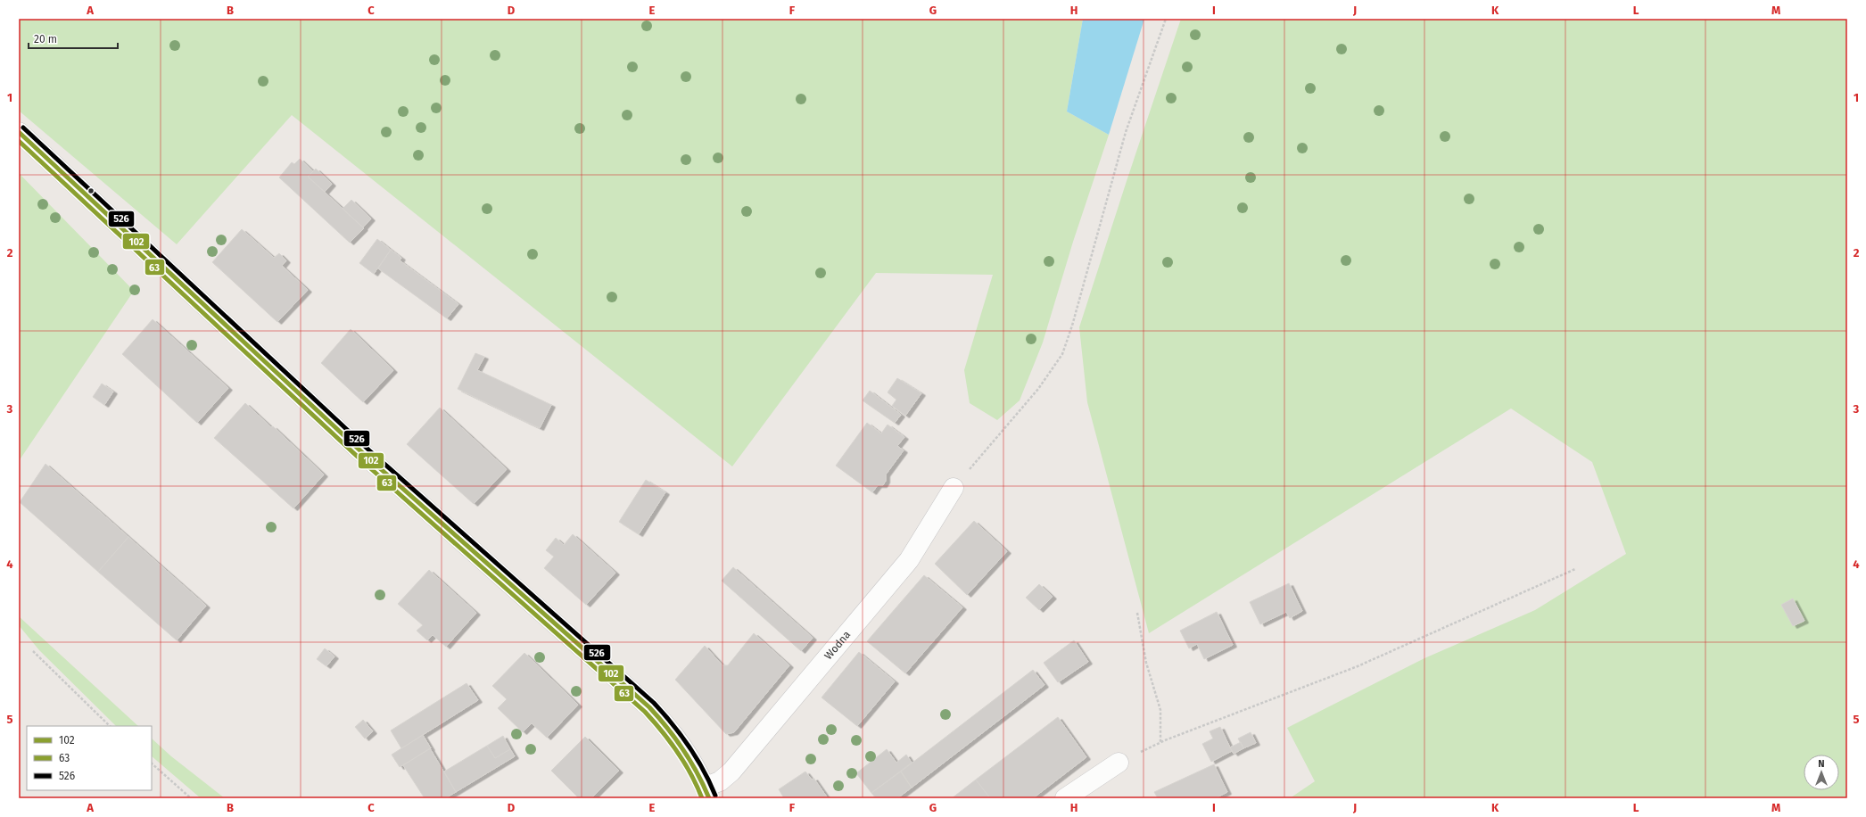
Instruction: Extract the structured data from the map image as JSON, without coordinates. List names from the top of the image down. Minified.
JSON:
{"streets":{"street":["Wodna"]},"lines":["transit line 526","transit line 102","transit line 63"],"legend":["102","63","526"],"scale_bar":"20 m","north":"top","grid":{"columns":["A","B","C","D","E","F","G","H","I","J","K","L","M"],"rows":["1","2","3","4","5"]}}
